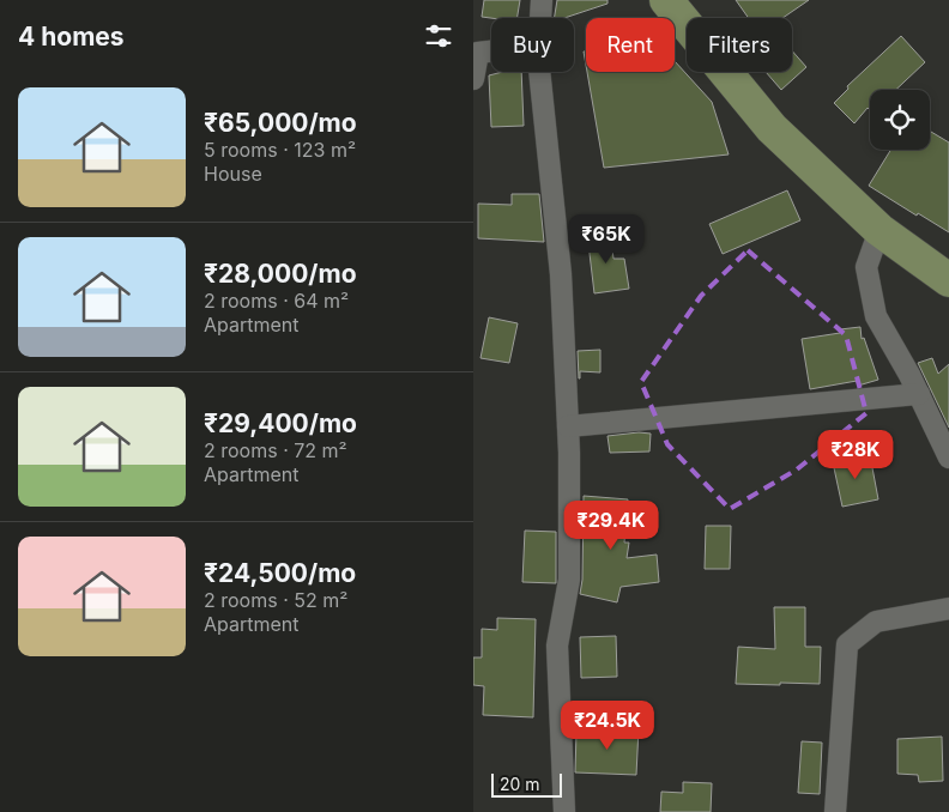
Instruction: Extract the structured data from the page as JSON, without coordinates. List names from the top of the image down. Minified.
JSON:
{"scale_bar":"20 m","page":{"heading":"4 homes","chip":["Buy","Rent","Filters"],"list":[{"name":"₹65,000/mo","note":"5 rooms · 123 m² · House"},{"name":"₹28,000/mo","note":"2 rooms · 64 m² · Apartment"},{"name":"₹29,400/mo","note":"2 rooms · 72 m² · Apartment"},{"name":"₹24,500/mo","note":"2 rooms · 52 m² · Apartment"}],"price":["₹65K","₹28K","₹29.4K","₹24.5K"],"scale":"20 m"}}
